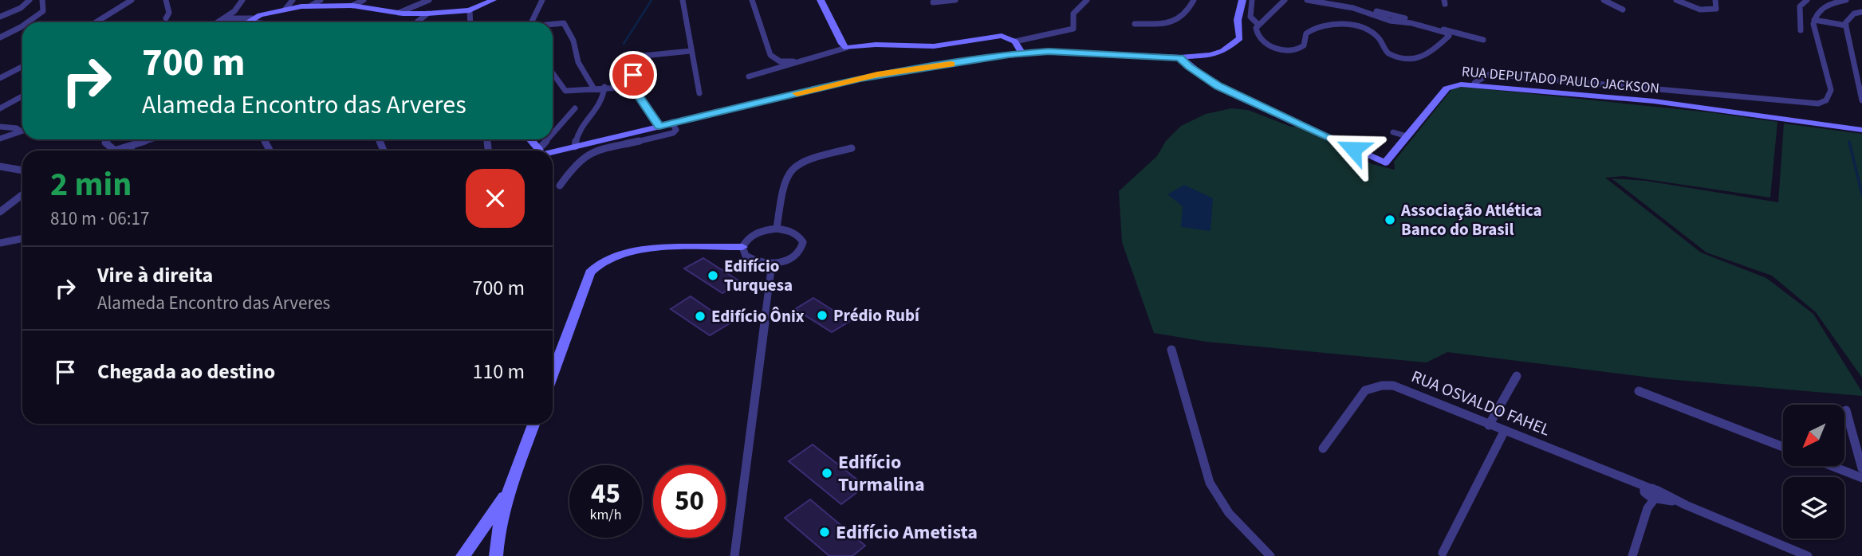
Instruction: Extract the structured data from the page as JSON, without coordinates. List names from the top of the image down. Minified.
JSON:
{"streets":{"main road":["RUA DEPUTADO PAULO JACKSON"],"street":["RUA OSVALDO FAHEL"]},"places":["Associação Atlética Banco do Brasil","Edifício Turquesa","Prédio Rubí","Edifício Ônix","Edifício Turmalina","Edifício Ametista"],"north":"bottom left","page":{"turn":["700 m","Alameda Encontro das Arveres"],"heading":["2 min","810 m · 06:17"],"list":[{"name":"Vire à direita","note":"Alameda Encontro das Arveres","value":"700 m"},{"name":"Chegada ao destino","value":"110 m"}],"speed":"45 km/h","limit":"50"}}
